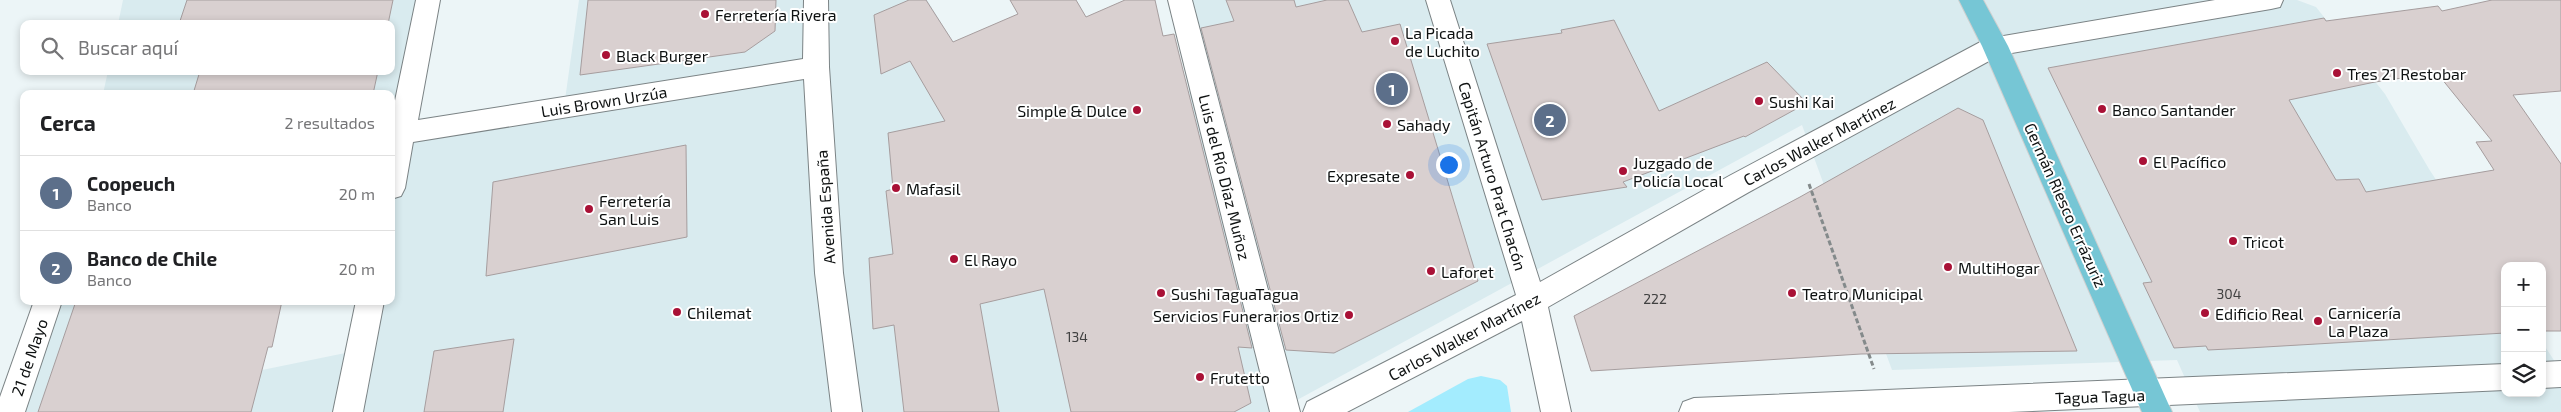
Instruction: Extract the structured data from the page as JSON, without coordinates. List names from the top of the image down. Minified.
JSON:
{"streets":{"main road":["Germán Riesco Errázuriz"],"street":["Luis Brown Urzúa","Carlos Walker Martínez","Capitán Arturo Prat Chacón","Luis del Río Díaz Muñoz","Avenida España","21 de Mayo","Tagua Tagua"]},"crossings":[["Luis Brown Urzúa","Avenida España"],["Carlos Walker Martínez","Capitán Arturo Prat Chacón"],["Carlos Walker Martínez","Germán Riesco Errázuriz"],["Germán Riesco Errázuriz","Tagua Tagua"]],"places":["Ferretería Rivera","La Picada de Luchito","Black Burger","Tres 21 Restobar","Sushi Kai","Banco Santander","Simple & Dulce","Sahady","El Pacífico","Juzgado de Policía Local","Expresate","Mafasil","Ferretería San Luis","Tricot","El Rayo","MultiHogar","Laforet","Sushi TaguaTagua","Teatro Municipal","Chilemat","Edificio Real","Servicios Funerarios Ortiz","Carnicería La Plaza","Frutetto"],"house_numbers":["304","222","134"],"page":{"search":"Buscar aquí","pins":["1","2"],"heading":["Cerca","2 resultados"],"list":[{"mark":"1","name":"Coopeuch","note":"Banco","value":"20 m"},{"mark":"2","name":"Banco de Chile","note":"Banco","value":"20 m"}],"map_buttons":["+","−"]}}
